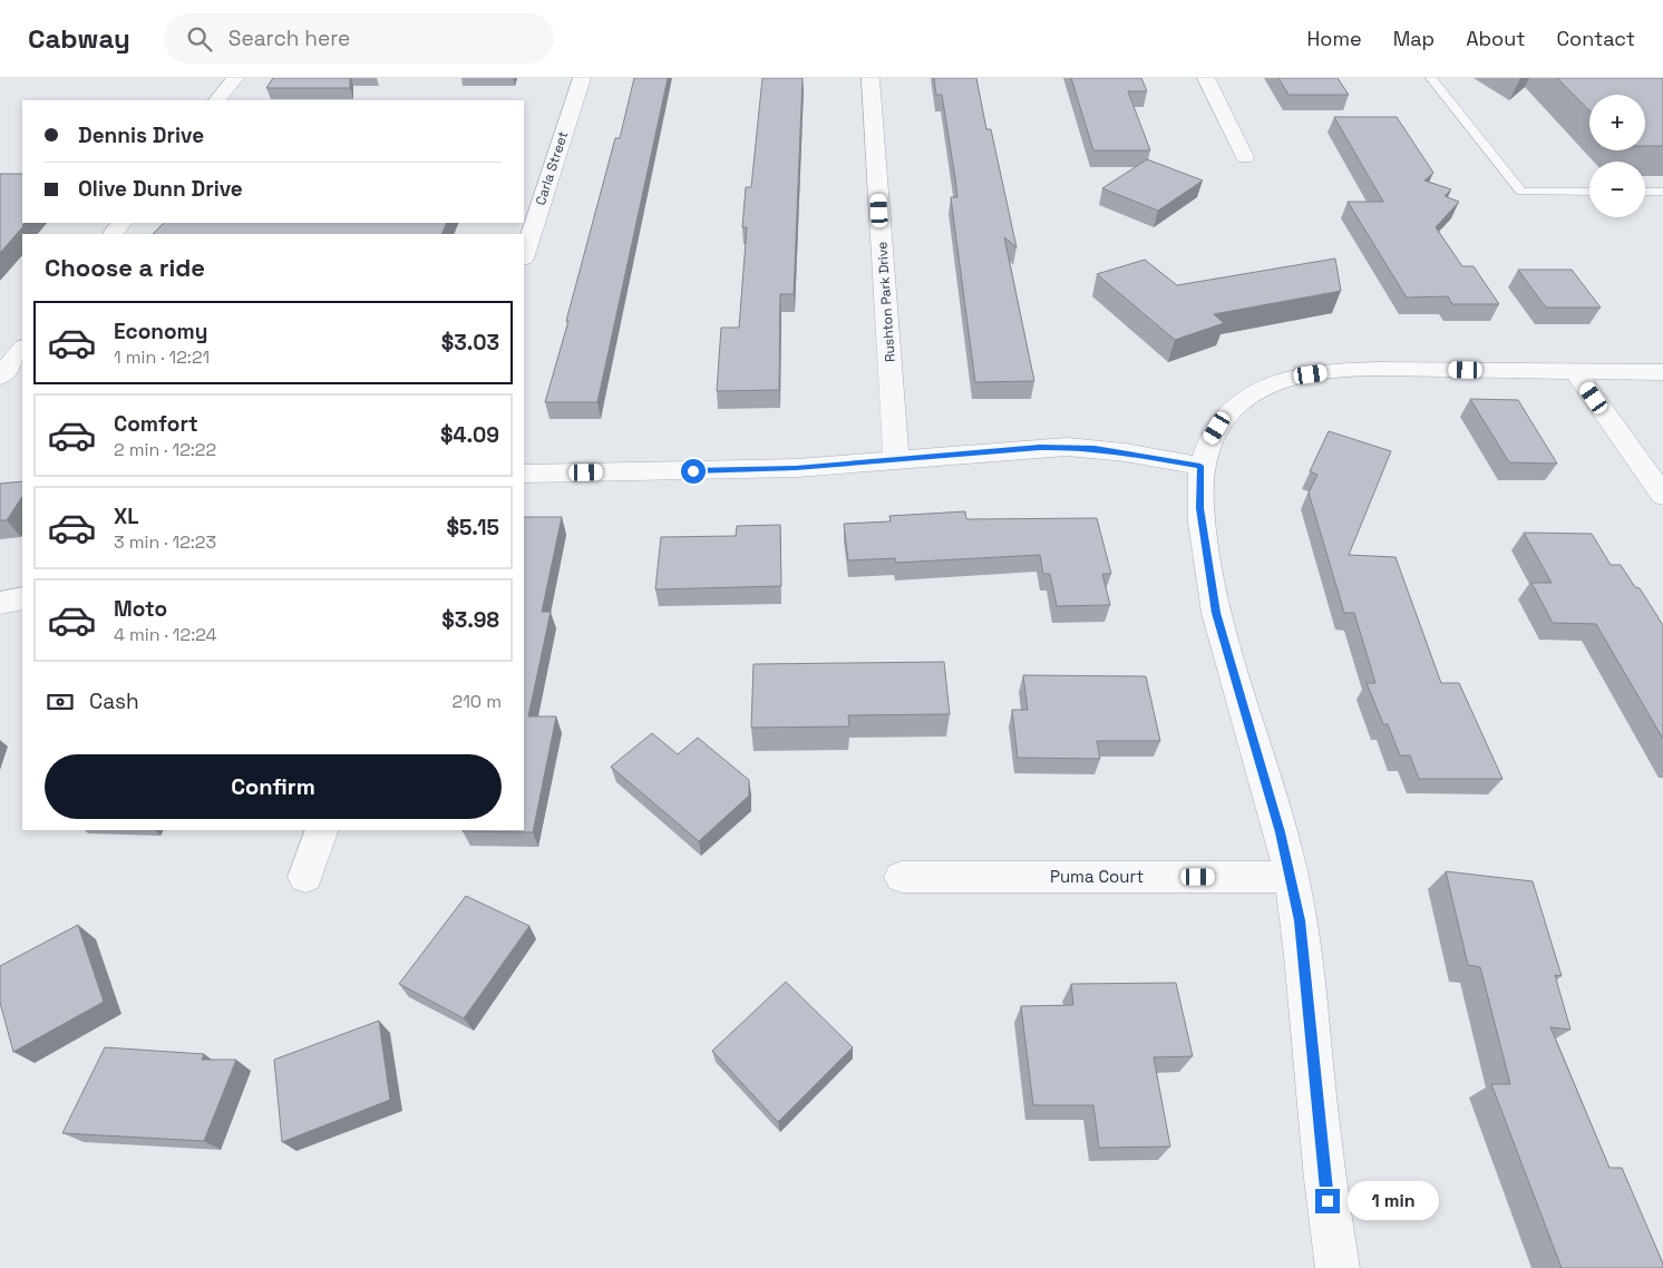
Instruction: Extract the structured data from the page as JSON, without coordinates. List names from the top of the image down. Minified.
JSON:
{"streets":{"street":["Carla Street","Rushton Park Drive","Puma Court"]},"page":{"header":"Cabway","search":"Search here","nav":["Home","Map","About","Contact"],"map_buttons":["+","−"],"banner":["Dennis Drive","Olive Dunn Drive"],"heading":"Choose a ride","list":[{"name":"Economy","note":"1 min · 12:21","value":"$3.03"},{"name":"Comfort","note":"2 min · 12:22","value":"$4.09"},{"name":"XL","note":"3 min · 12:23","value":"$5.15"},{"name":"Moto","note":"4 min · 12:24","value":"$3.98"}],"pay":["Cash","210 m"],"buttons":"Confirm","bubble":"1 min"}}
